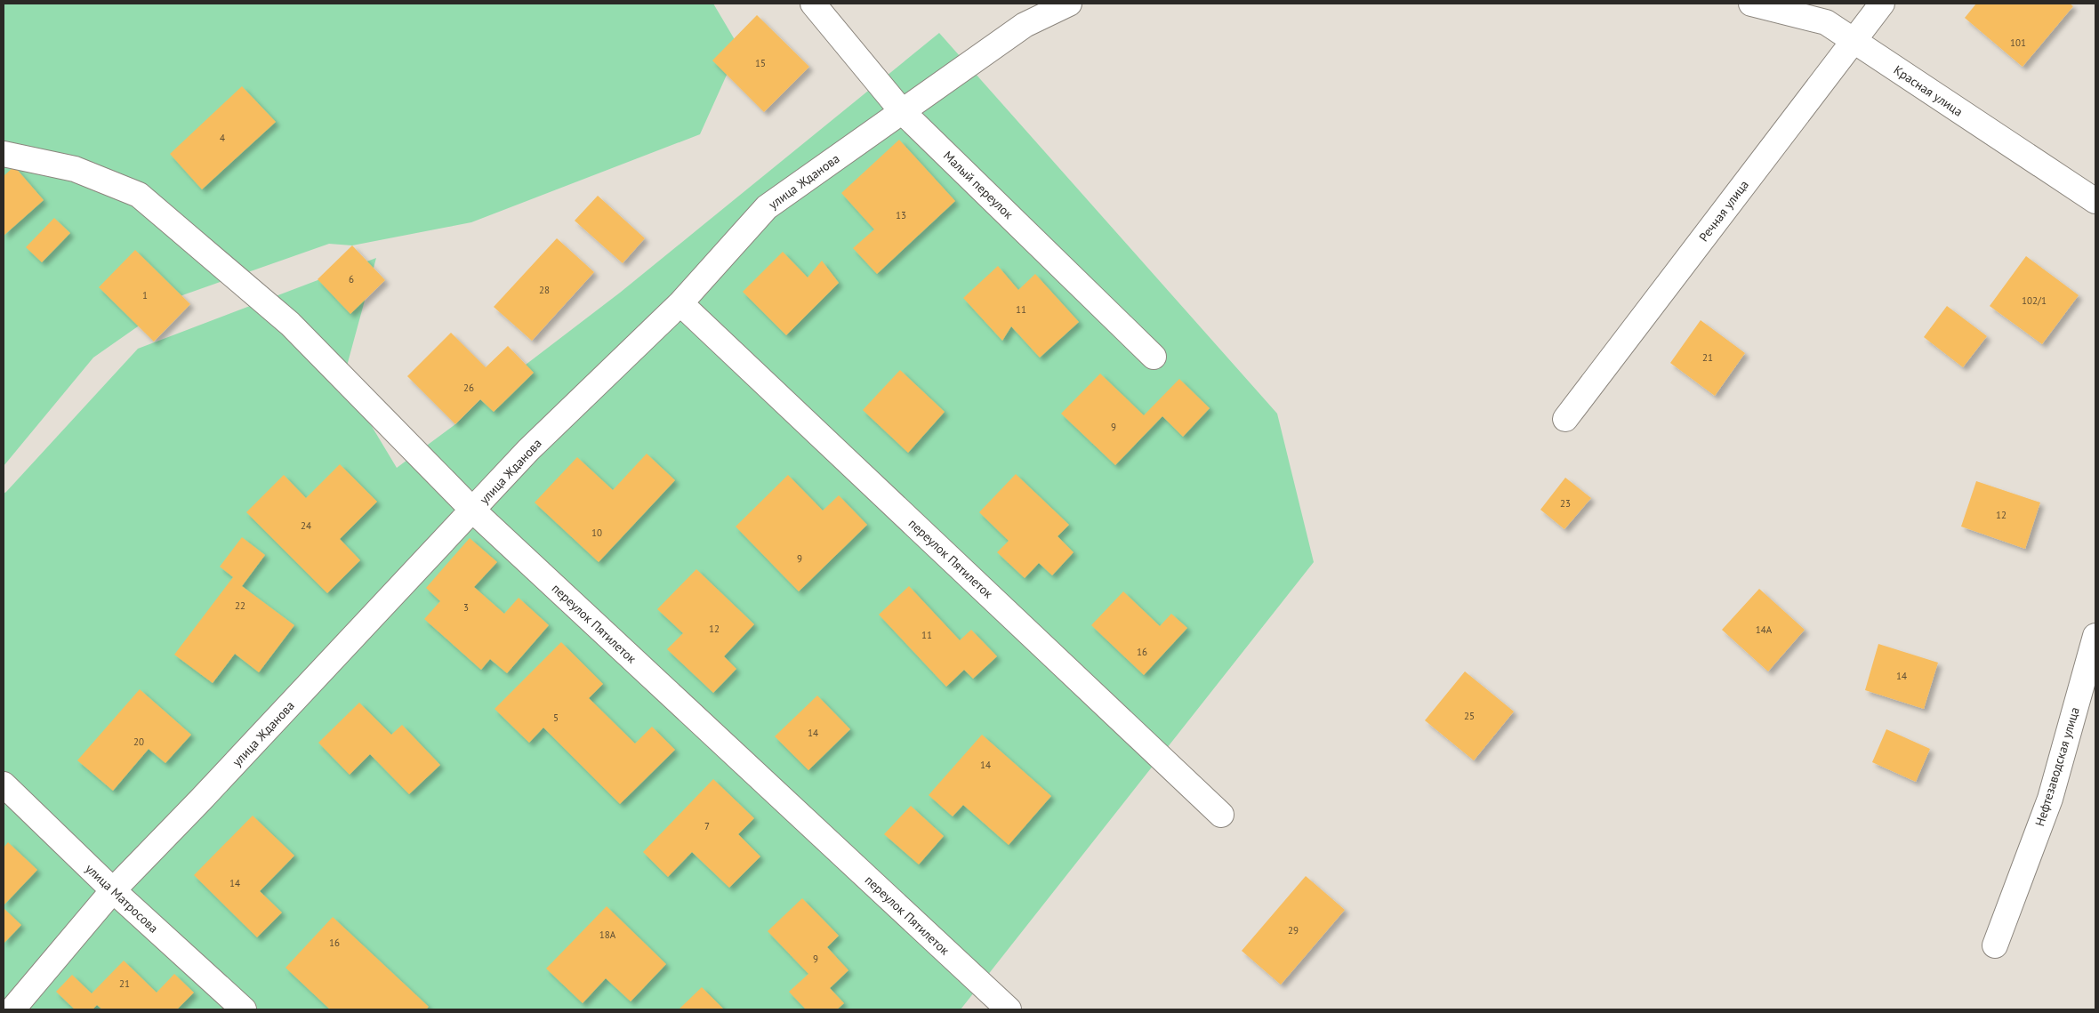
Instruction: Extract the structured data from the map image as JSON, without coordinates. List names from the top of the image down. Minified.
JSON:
{"streets":{"street":["Красная улица","улица Жданова","Малый переулок","Речная улица","переулок Пятилеток","Нефтезаводская улица","улица Матросова"]},"crossings":[["Красная улица","Речная улица"],["улица Жданова","Малый переулок"],["улица Жданова","переулок Пятилеток"],["улица Жданова","улица Матросова"]],"house_numbers":["101","15","4","13","6","28","1","102/1","11","21","26","9","23","12","24","10","9","22","3","12","14А","11","16","14","25","5","14","20","14","7","14","29","18А","16","9","21"]}
